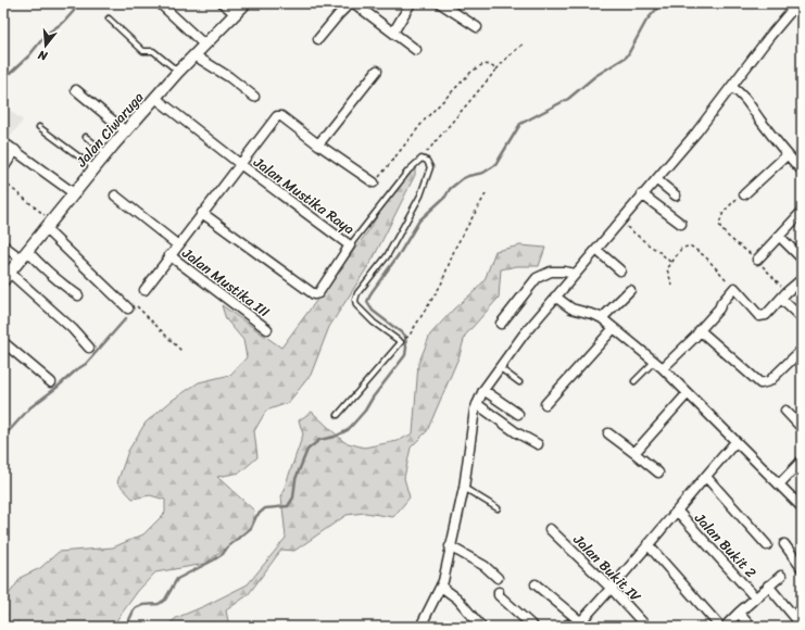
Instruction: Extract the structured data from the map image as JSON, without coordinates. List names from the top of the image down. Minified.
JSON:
{"streets":{"street":["Jalan Ciwaruga","Jalan Mustika Raya","Jalan Mustika III","Jalan Bukit 2","Jalan Bukit IV"]},"crossings":[["Jalan Ciwaruga","Jalan Mustika Raya"]],"north":"bottom"}
